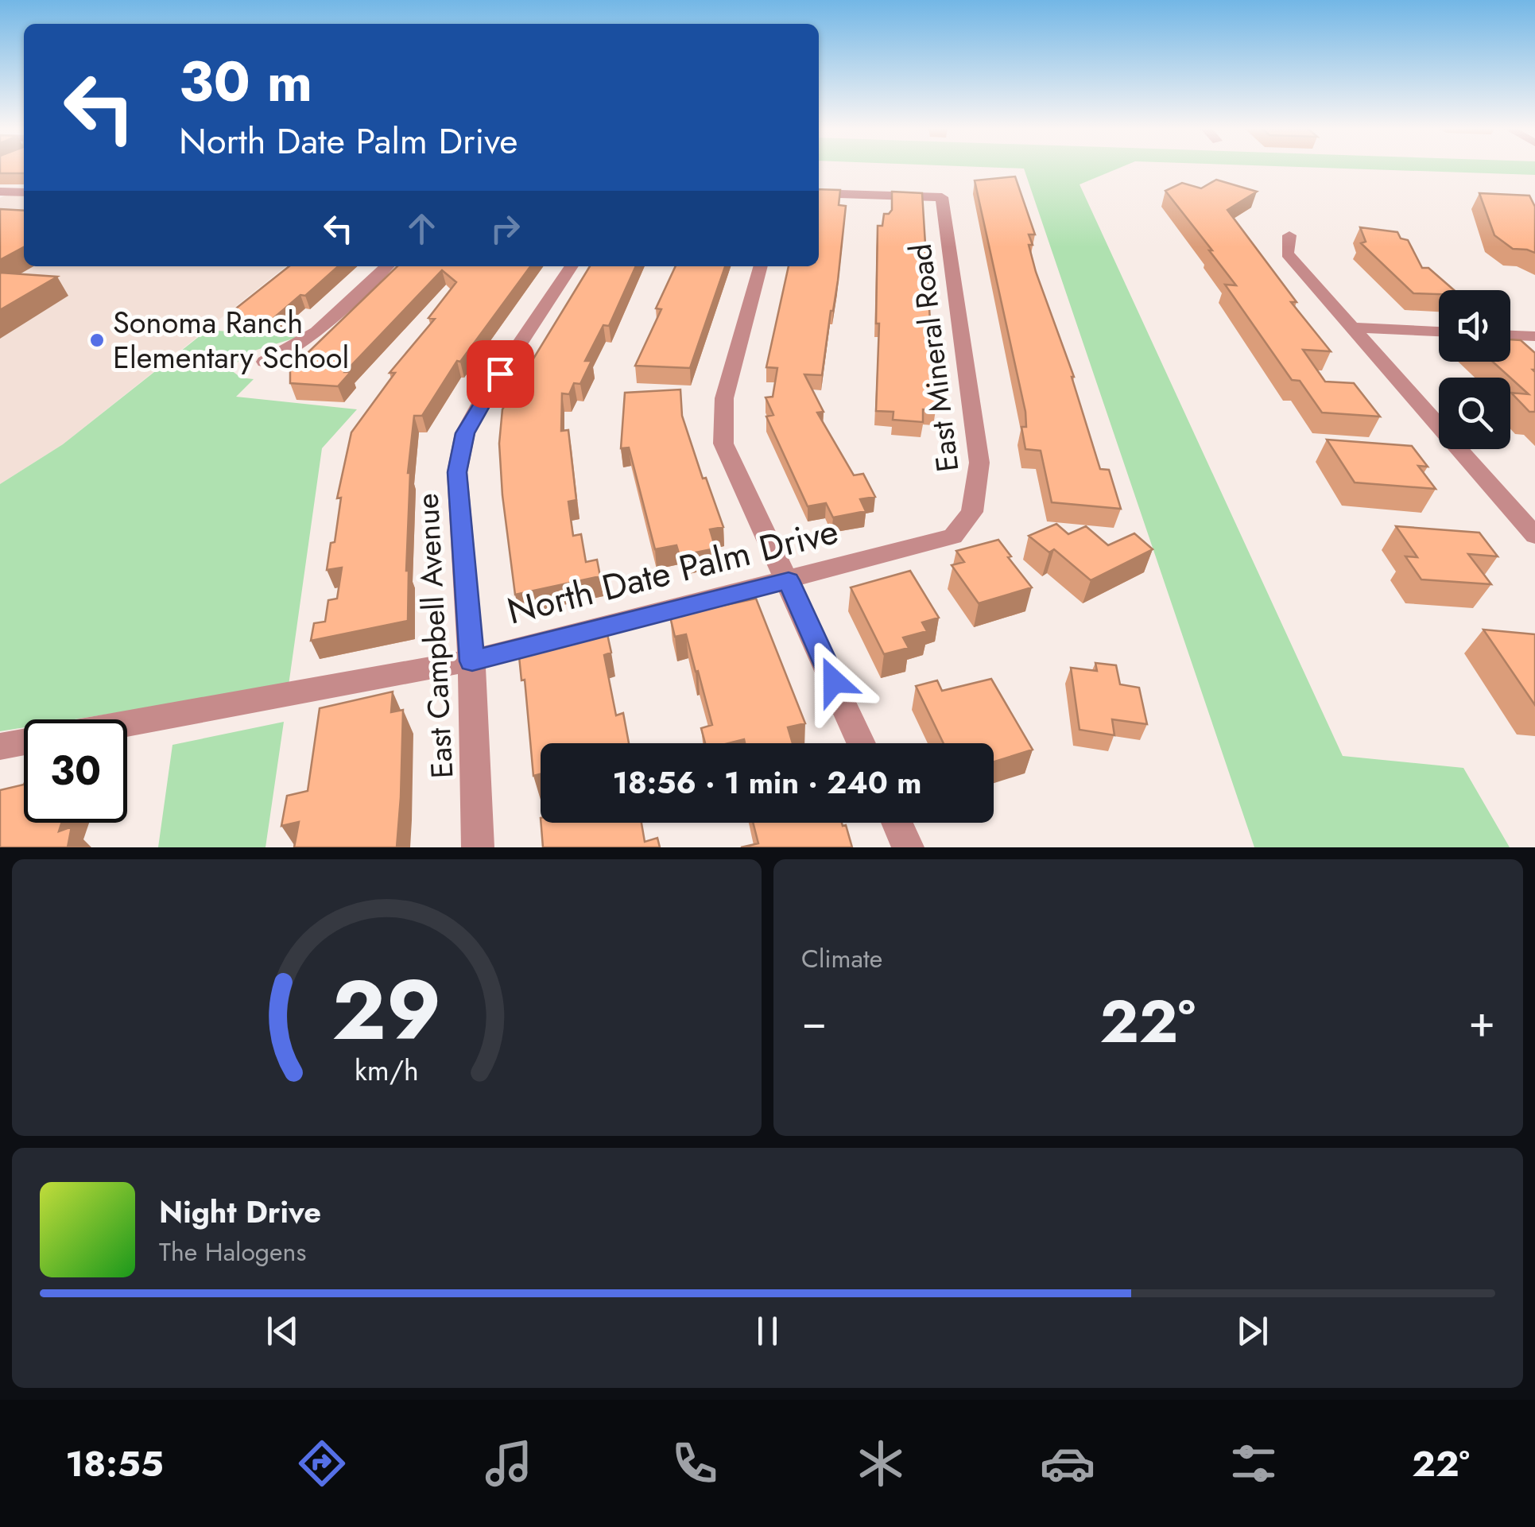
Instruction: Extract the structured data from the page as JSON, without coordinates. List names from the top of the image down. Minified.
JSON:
{"streets":{"street":["East Mineral Road","North Date Palm Drive","East Campbell Avenue"]},"crossings":[["East Mineral Road","North Date Palm Drive"],["North Date Palm Drive","East Campbell Avenue"]],"places":["Sonoma Ranch Elementary School"],"page":{"turn":["30 m","North Date Palm Drive"],"limit":"30","trip":"18:56 · 1 min · 240 m","tile":"Climate","heat":["−","22°","+"],"song":["Night Drive","The Halogens"],"tabs":["18:55","22°"],"gauge":["29","km/h"]}}
